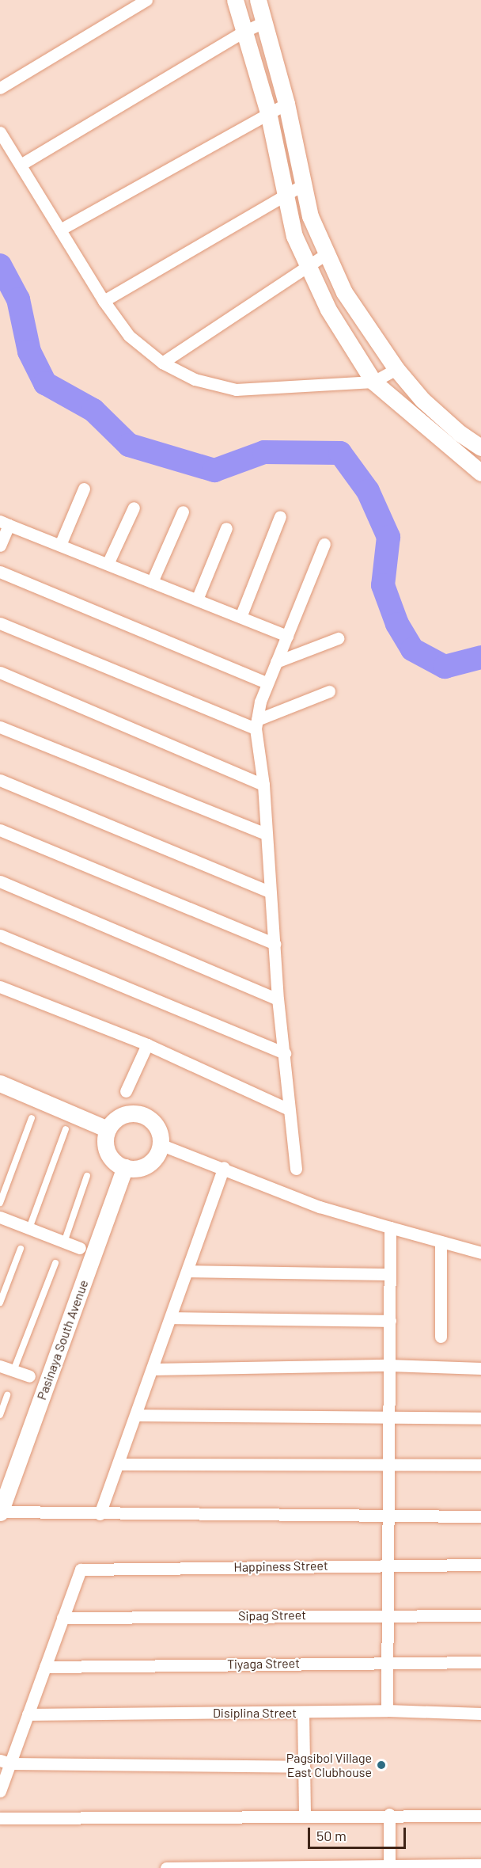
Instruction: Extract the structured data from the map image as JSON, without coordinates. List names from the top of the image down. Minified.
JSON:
{"streets":{"street":["Pasinaya South Avenue","Happiness Street","Sipag Street","Tiyaga Street","Disiplina Street"]},"crossings":[["Happiness Street","Sipag Street"]],"places":["Pagsibol Village East Clubhouse"],"scale_bar":"50 m"}
